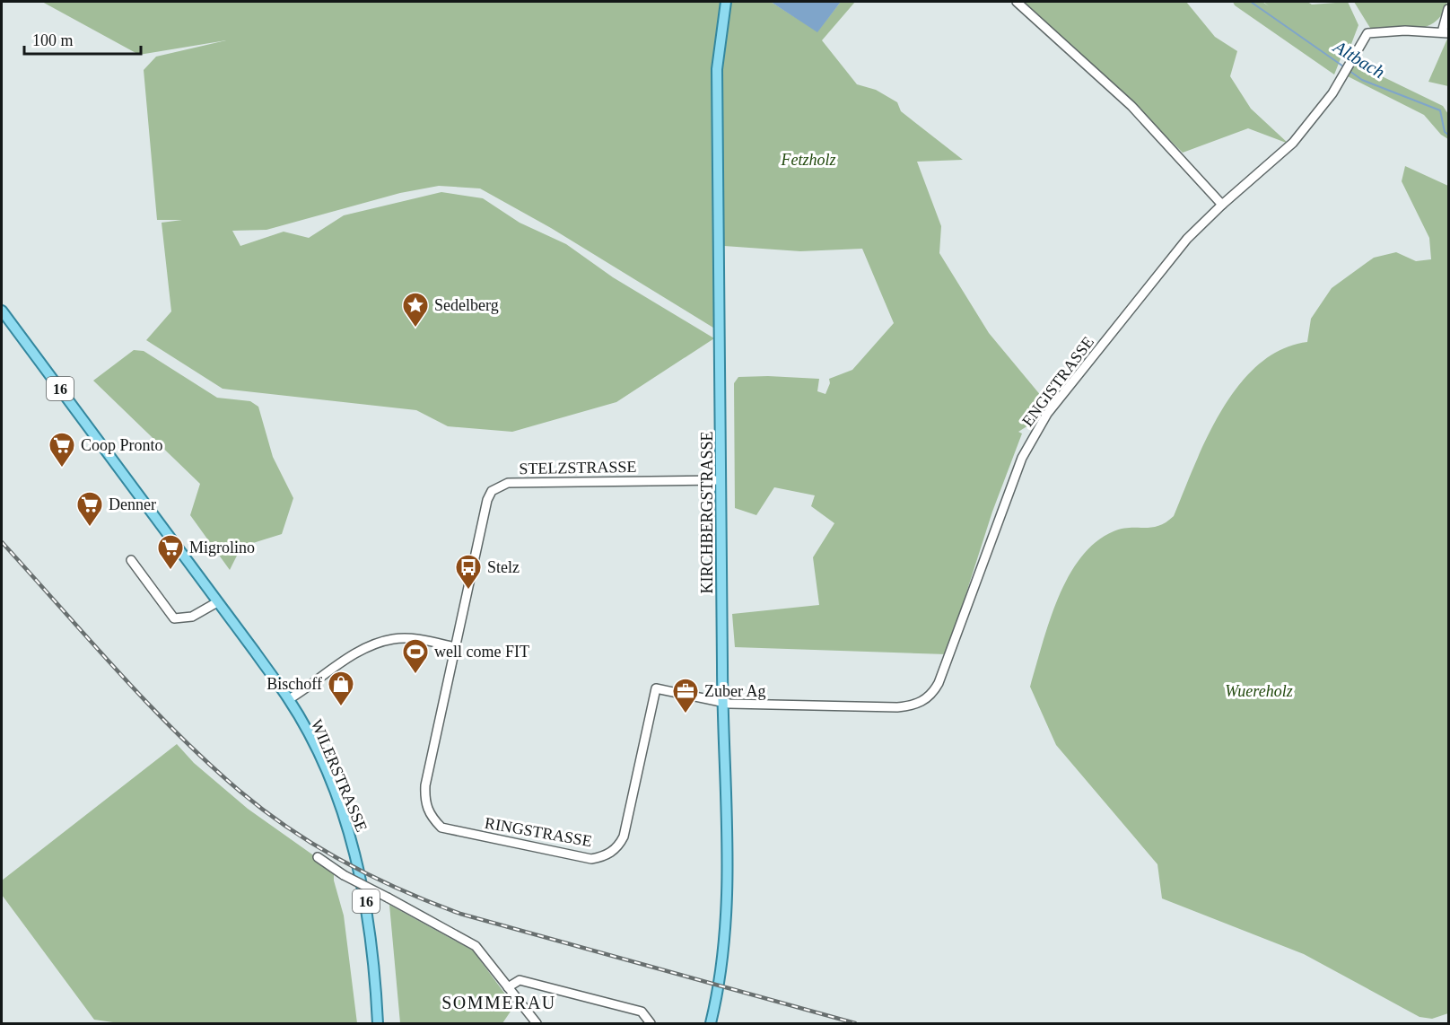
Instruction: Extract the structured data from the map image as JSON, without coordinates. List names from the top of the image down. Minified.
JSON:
{"streets":{"main road":["16","KIRCHBERGSTRASSE","WILERSTRASSE"],"street":["ENGISTRASSE","STELZSTRASSE","RINGSTRASSE"]},"crossings":[["ENGISTRASSE","KIRCHBERGSTRASSE"],["ENGISTRASSE","RINGSTRASSE"],["STELZSTRASSE","KIRCHBERGSTRASSE"],["STELZSTRASSE","RINGSTRASSE"],["KIRCHBERGSTRASSE","RINGSTRASSE"]],"districts":["SOMMERAU"],"water":["Altbach"],"parks":["Fetzholz","Wuereholz"],"places":{"place":["Sedelberg"],"supermarket":["Coop Pronto","Denner","Migrolino"],"bus stop":["Stelz"],"sports":["well come FIT"],"shop":["Bischoff"],"office":["Zuber Ag"]},"scale_bar":"100 m"}
